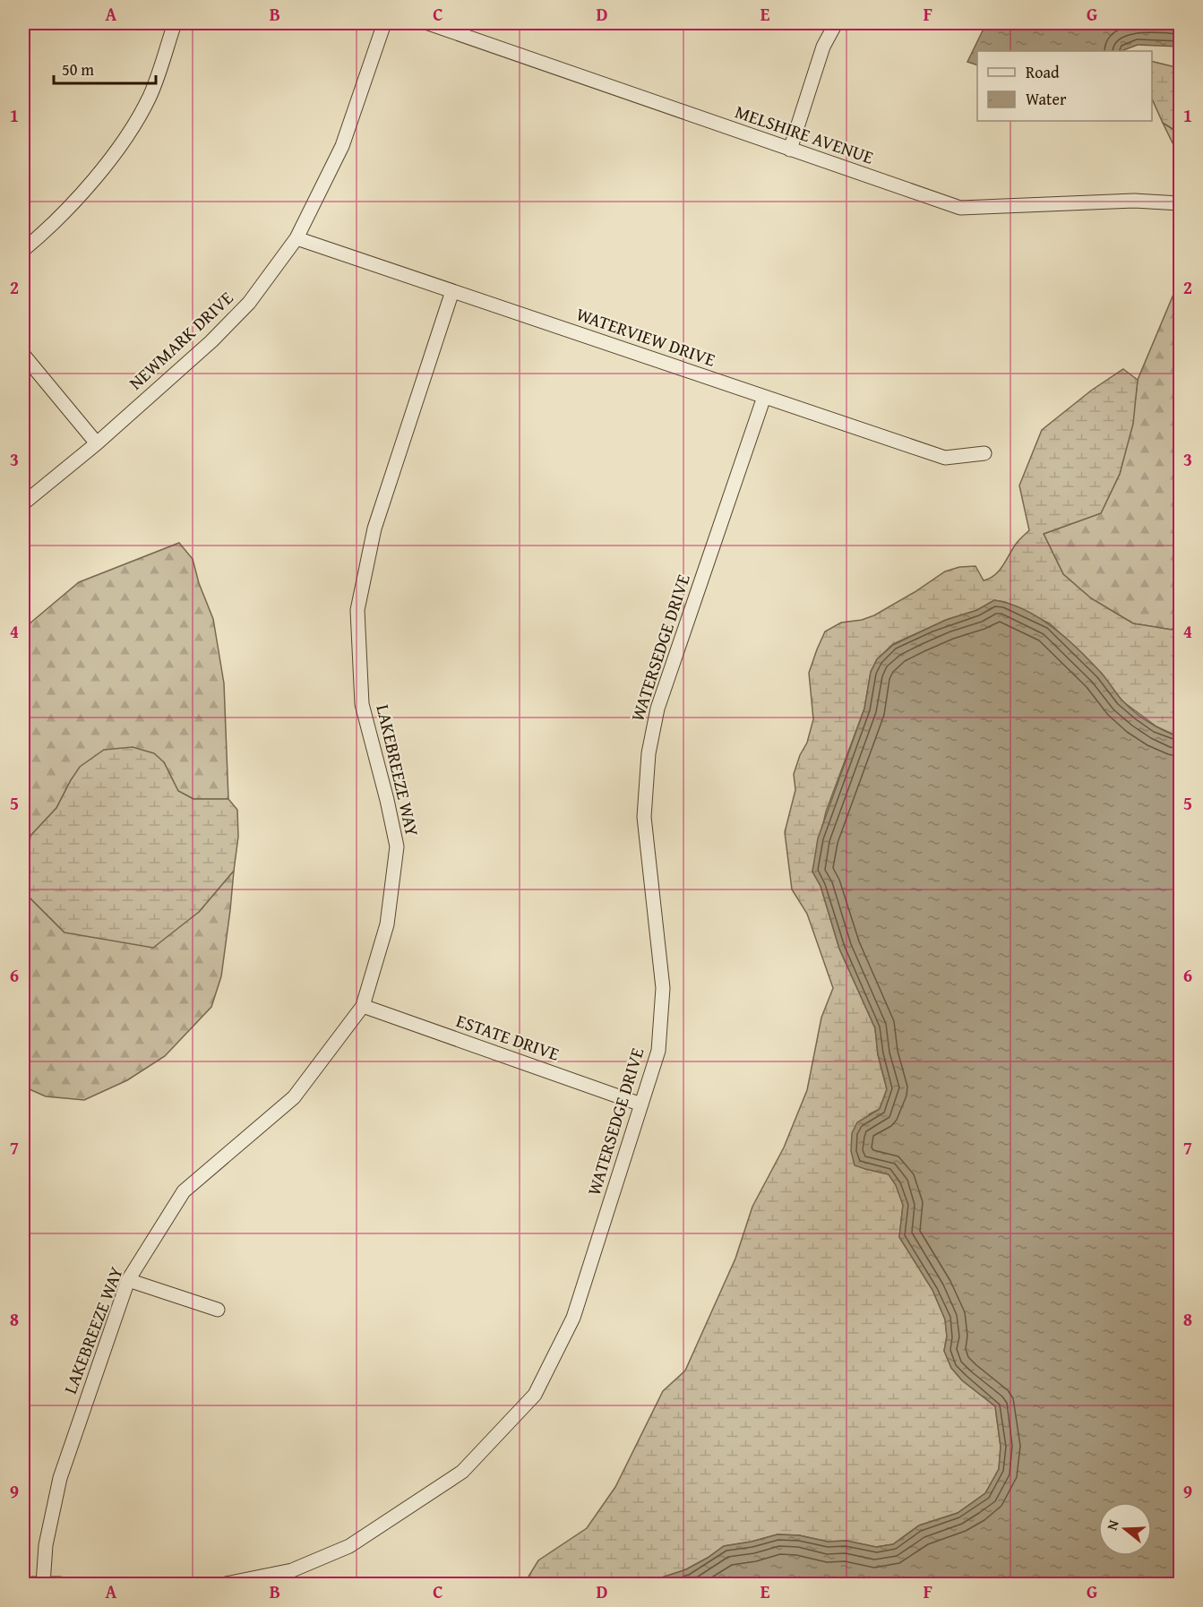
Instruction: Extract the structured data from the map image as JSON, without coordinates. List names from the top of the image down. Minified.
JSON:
{"streets":{"street":["MELSHIRE AVENUE","WATERVIEW DRIVE","NEWMARK DRIVE","WATERSEDGE DRIVE","LAKEBREEZE WAY","ESTATE DRIVE"]},"crossings":[["WATERVIEW DRIVE","NEWMARK DRIVE"],["WATERVIEW DRIVE","WATERSEDGE DRIVE"],["WATERVIEW DRIVE","LAKEBREEZE WAY"],["WATERSEDGE DRIVE","ESTATE DRIVE"],["LAKEBREEZE WAY","ESTATE DRIVE"]],"legend":["Road","Water"],"scale_bar":"50 m","north":"left","grid":{"columns":["A","B","C","D","E","F","G"],"rows":["1","2","3","4","5","6","7","8","9"]}}
